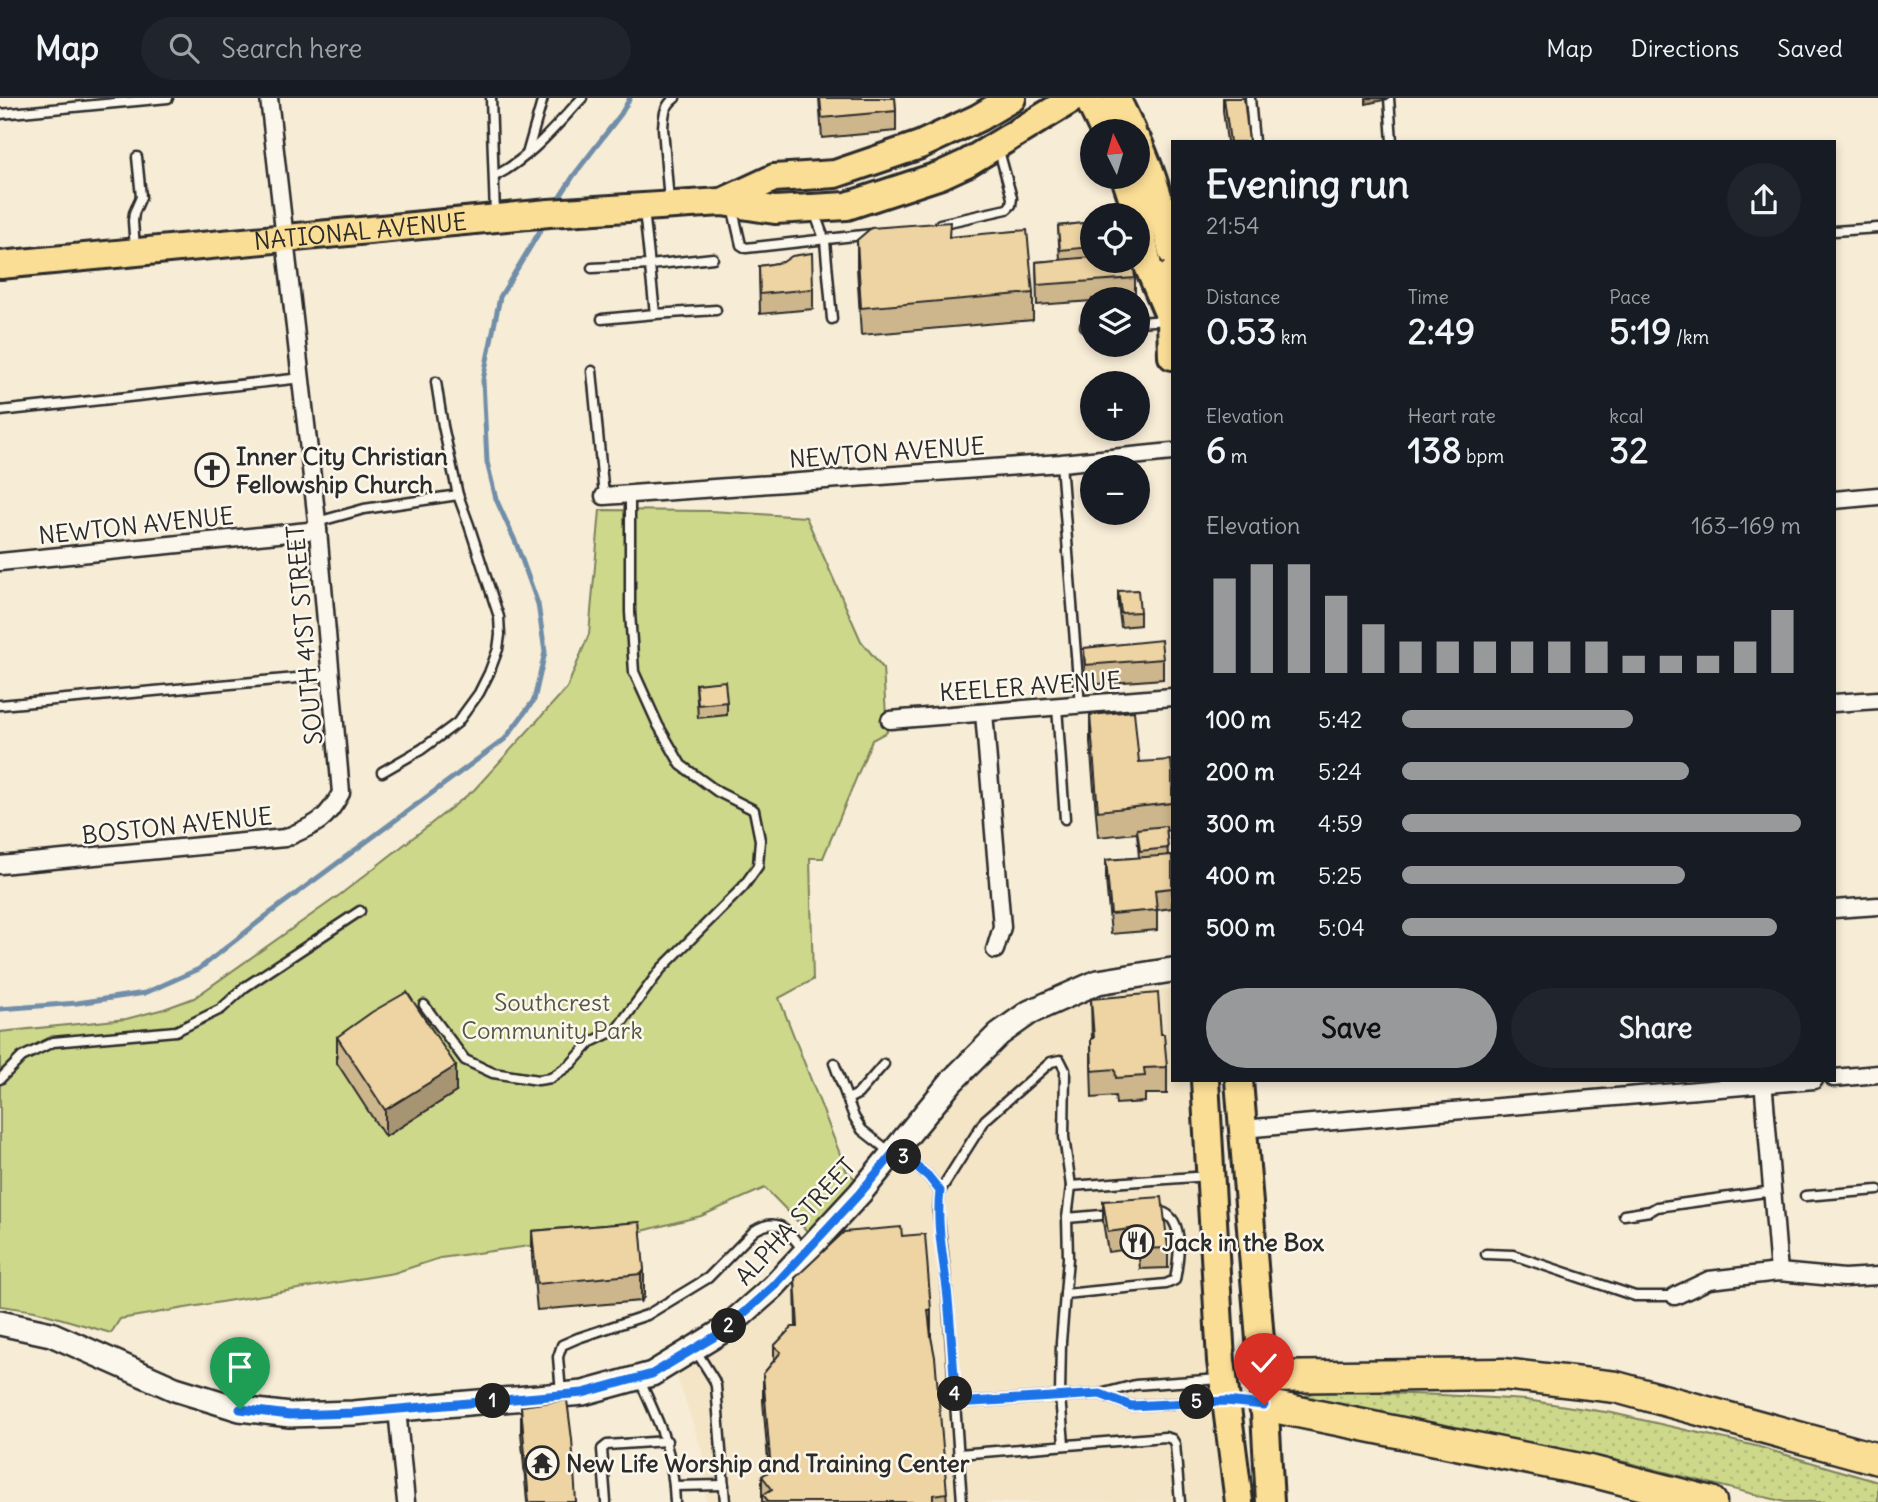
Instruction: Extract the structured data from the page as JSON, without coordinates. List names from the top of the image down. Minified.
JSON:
{"streets":{"main road":["NATIONAL AVENUE"],"street":["NEWTON AVENUE","SOUTH 41ST STREET","KEELER AVENUE","BOSTON AVENUE","ALPHA STREET"]},"crossings":[["NATIONAL AVENUE","SOUTH 41ST STREET"],["NEWTON AVENUE","SOUTH 41ST STREET"],["SOUTH 41ST STREET","BOSTON AVENUE"]],"parks":["Southcrest Community Park"],"places":{"church":["Inner City Christian Fellowship Church"],"restaurant":["Jack in the Box"],"temple":["New Life Worship and Training Center"]},"north":"top","page":{"header":"Map","search":"Search here","nav":["Map","Directions","Saved"],"map_buttons":["+","−"],"heading":["Evening run","21:54"],"stats":[["Distance","0.53 km"],["Time","2:49"],["Pace","5:19 /km"],["Elevation","6 m"],["Heart rate","138 bpm"],["kcal","32"]],"chart":["Elevation","163–169 m"],"list":[{"name":"100 m","note":"5:42"},{"name":"200 m","note":"5:24"},{"name":"300 m","note":"4:59"},{"name":"400 m","note":"5:25"},{"name":"500 m","note":"5:04"}],"buttons":["Save","Share"],"pins":["3","2","4","1","5"]}}
